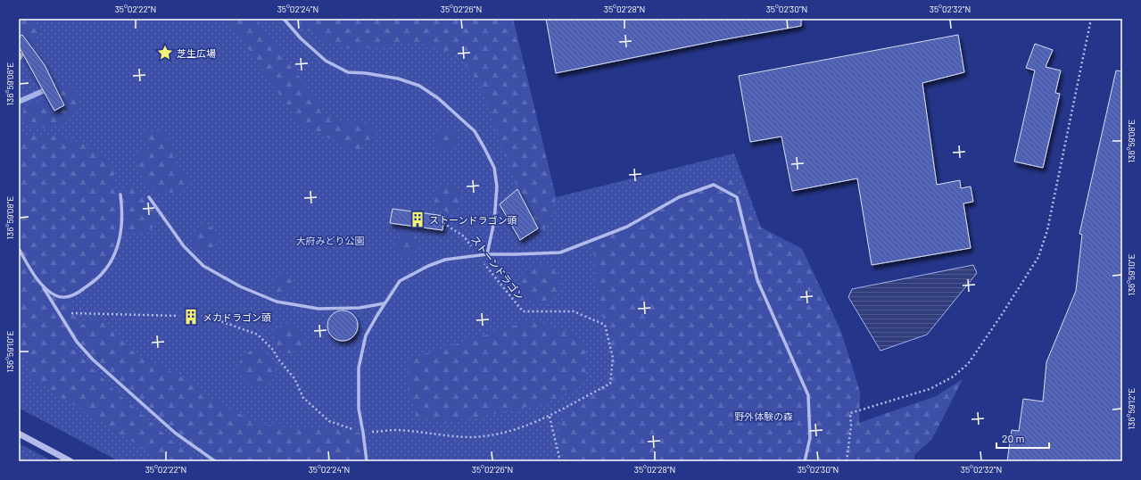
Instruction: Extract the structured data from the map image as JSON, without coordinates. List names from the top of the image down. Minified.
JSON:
{"streets":{"path":["ストーンドラゴン"]},"parks":["大府みどり公園","野外体験の森"],"places":{"place":["芝生広場"],"building":["ストーンドラゴン頭","メカドラゴン頭"]},"scale_bar":"20 m","coordinates":["35°02'22\"N","35°02'24\"N","35°02'26\"N","35°02'28\"N","35°02'30\"N","35°02'32\"N","136°59'06\"E","136°59'08\"E","136°59'10\"E","136°59'12\"E"]}
